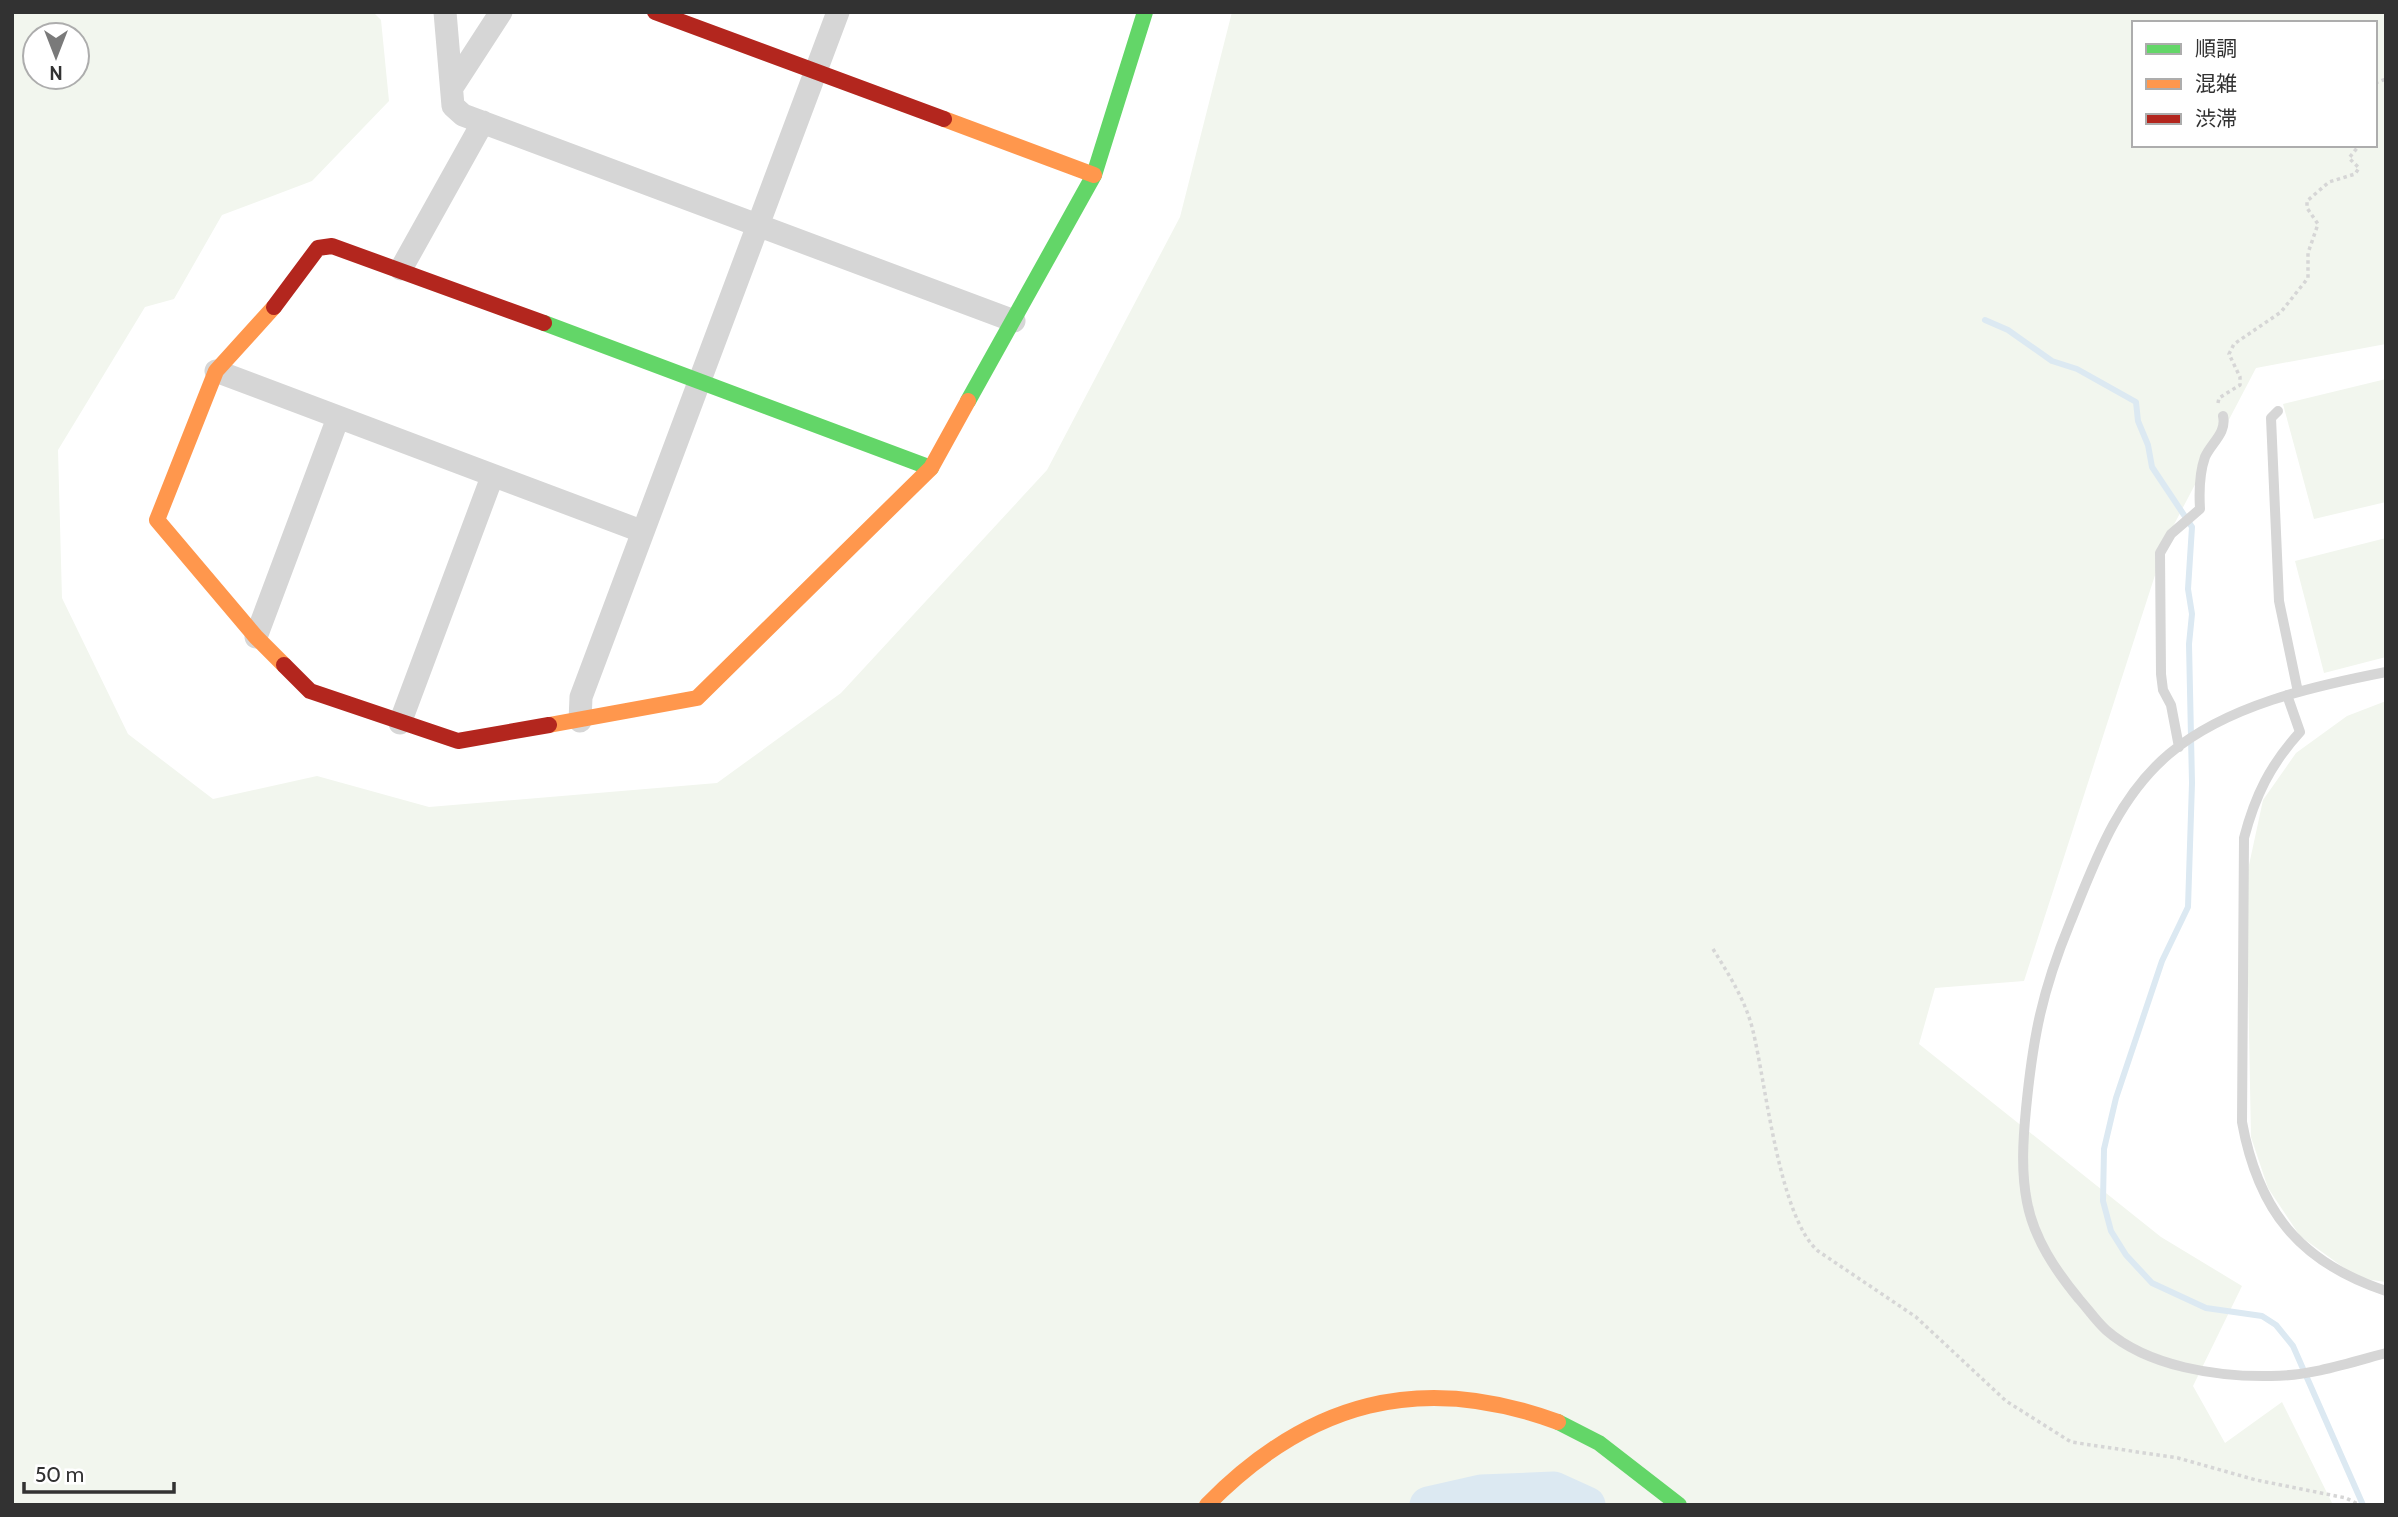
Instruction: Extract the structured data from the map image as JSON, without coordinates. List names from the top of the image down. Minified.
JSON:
{"legend":["順調","混雑","渋滞"],"scale_bar":"50 m","north":"bottom"}
